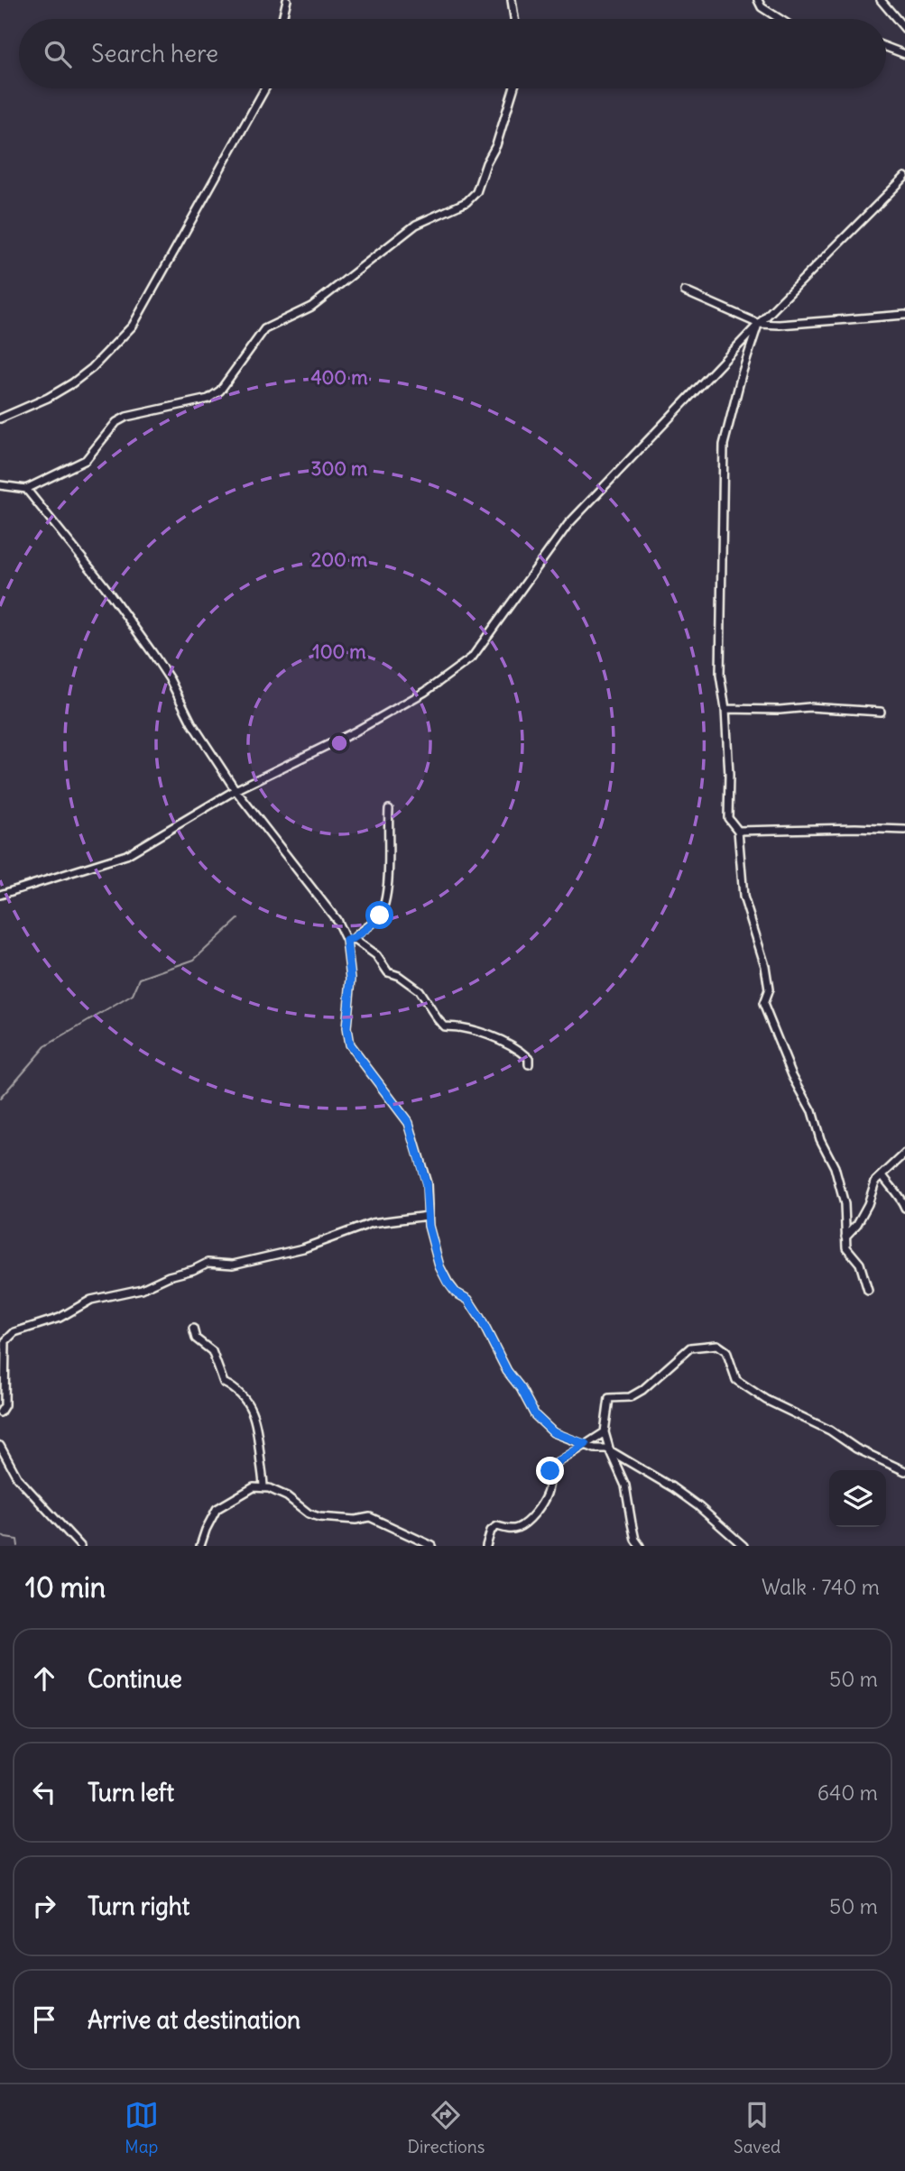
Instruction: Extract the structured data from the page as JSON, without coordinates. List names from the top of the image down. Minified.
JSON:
{"page":{"search":"Search here","heading":["10 min","Walk · 740 m"],"list":[["Continue","50 m"],["Turn left","640 m"],["Turn right","50 m"],"Arrive at destination"],"nav":["Map","Directions","Saved"]},"rings":["400 m","300 m","200 m","100 m"]}
